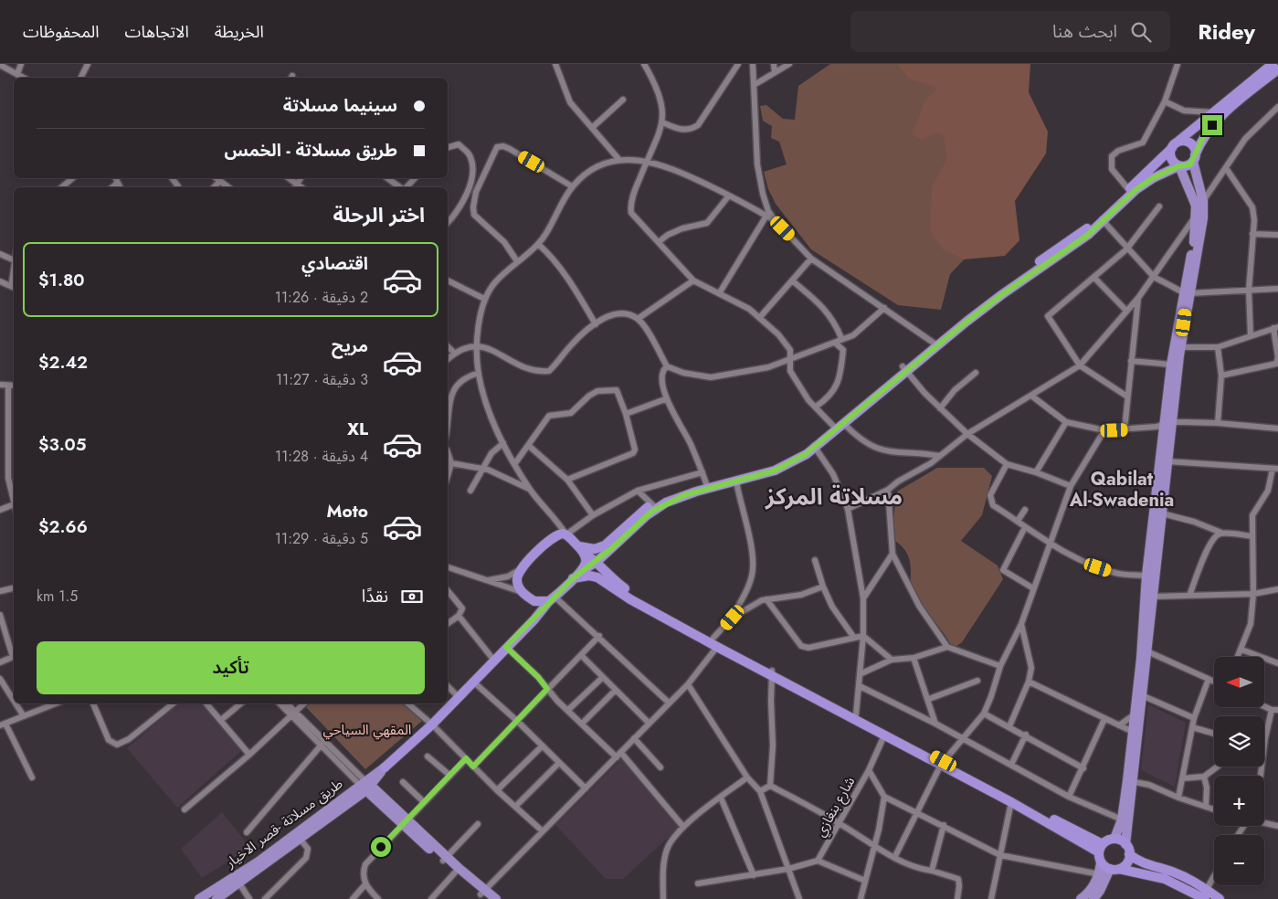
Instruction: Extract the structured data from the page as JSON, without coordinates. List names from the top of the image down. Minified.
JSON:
{"streets":{"main road":["طريق مسلاتة -قصر الاخيار"],"street":["شارع بنغازي"]},"districts":["Qabilat Al-Swadenia","مسلاتة المركز"],"parks":["المقهي السياحي"],"north":"left","page":{"header":"Ridey","search":"ابحث هنا","nav":["الخريطة","الاتجاهات","المحفوظات"],"banner":["سينيما مسلاتة","طريق مسلاتة - الخمس"],"heading":"اختر الرحلة","list":[{"name":"اقتصادي","note":"2 دقيقة · 11:26","value":"$1.80"},{"name":"مريح","note":"3 دقيقة · 11:27","value":"$2.42"},{"name":"XL","note":"4 دقيقة · 11:28","value":"$3.05"},{"name":"Moto","note":"5 دقيقة · 11:29","value":"$2.66"}],"pay":["نقدًا","1.5 km"],"buttons":"تأكيد","map_buttons":["+","−"]}}
